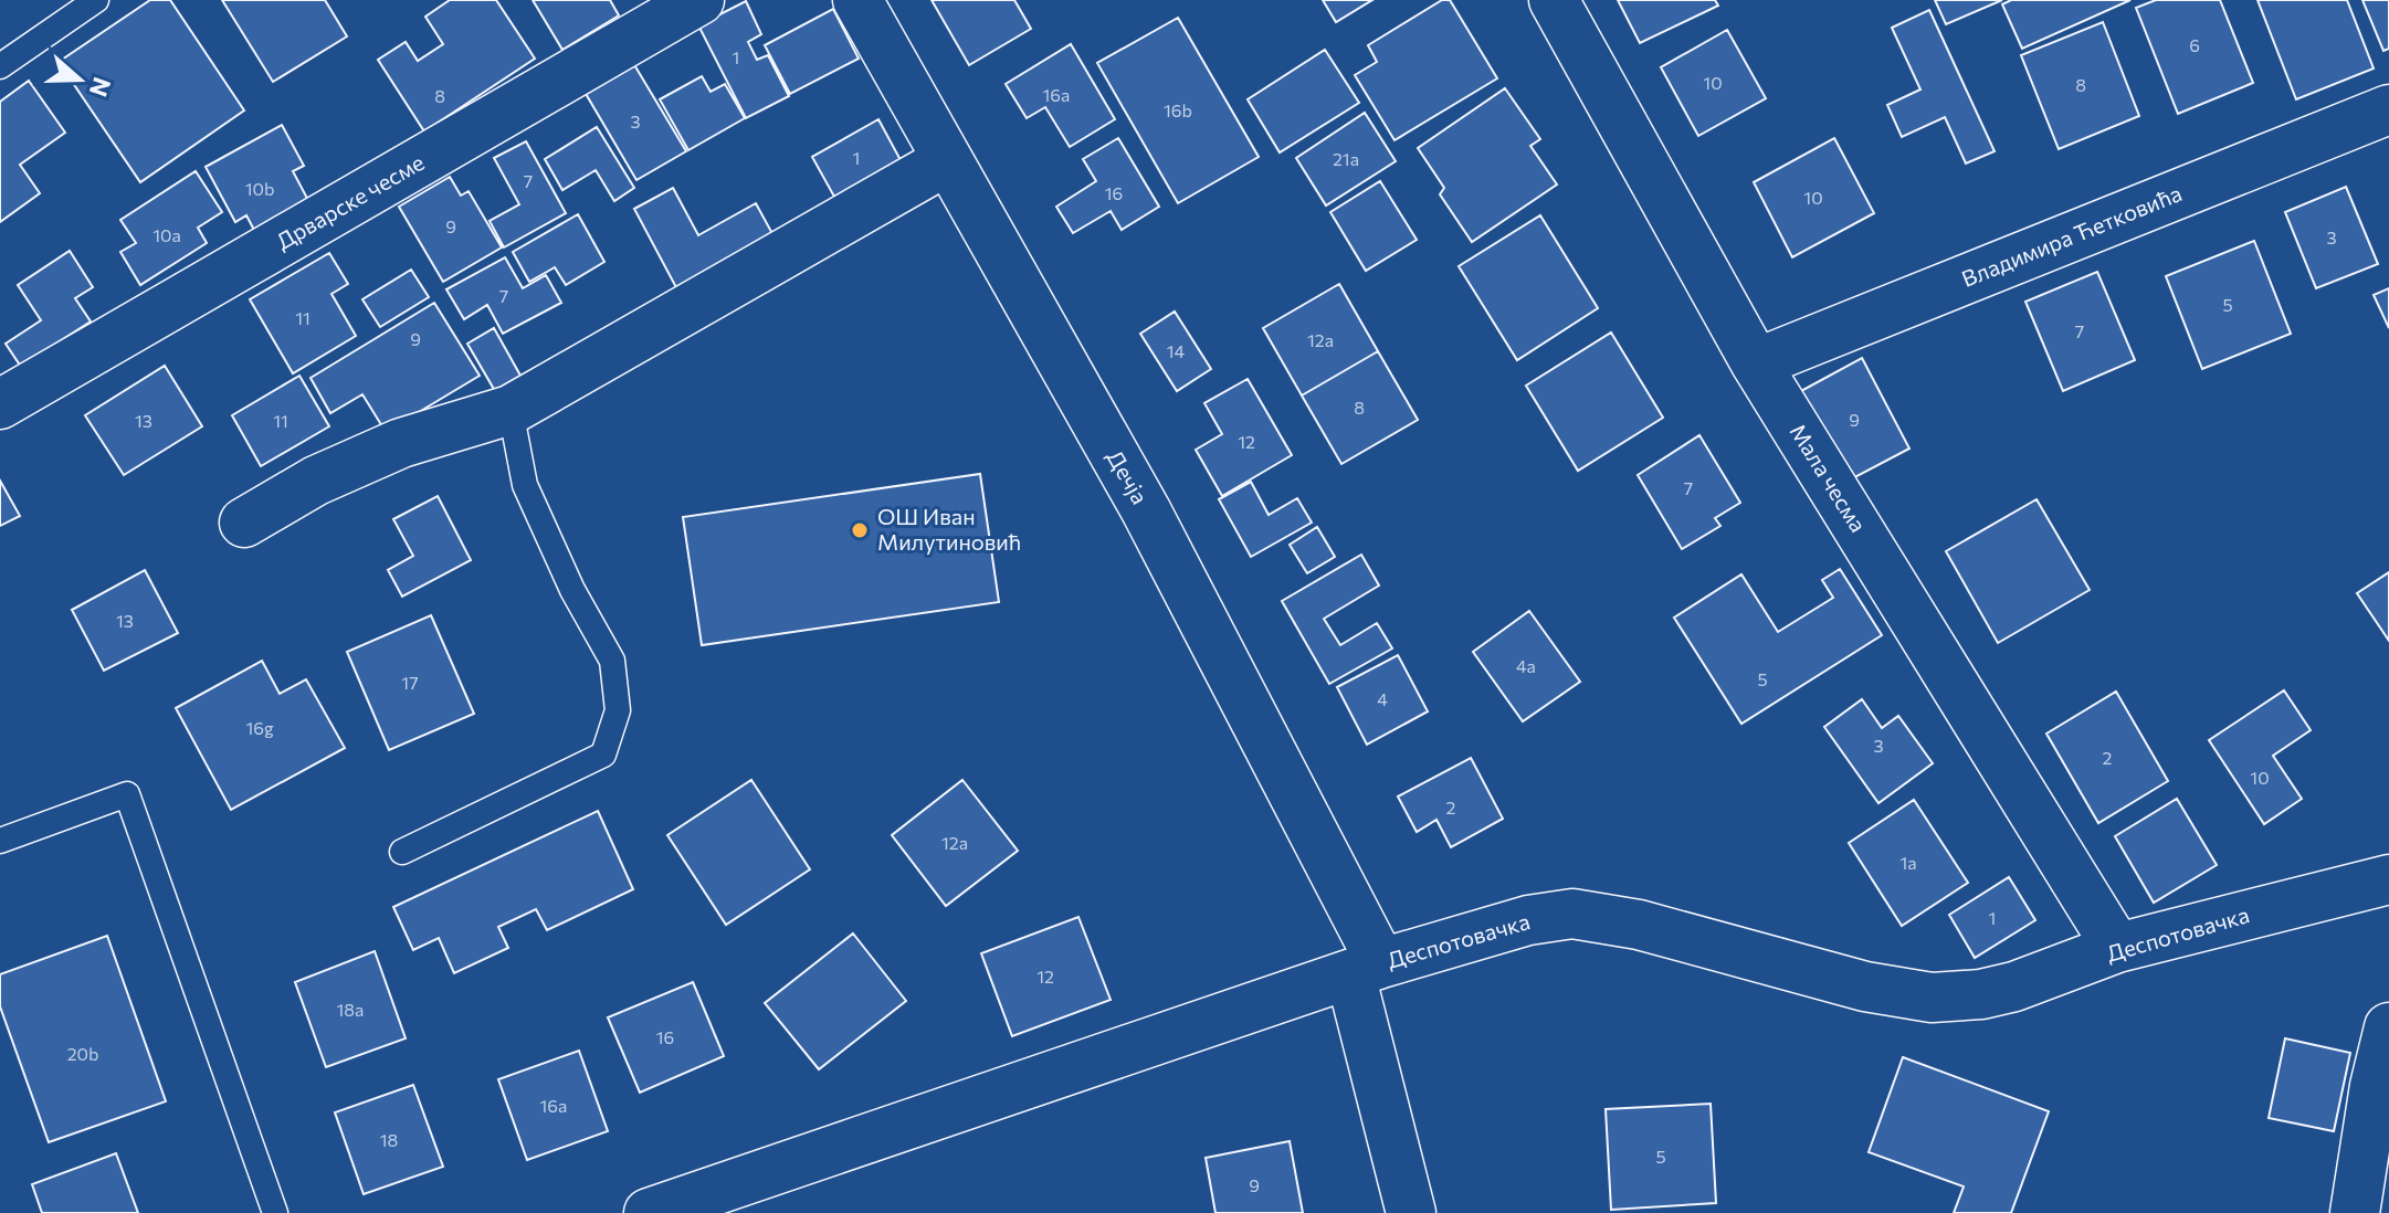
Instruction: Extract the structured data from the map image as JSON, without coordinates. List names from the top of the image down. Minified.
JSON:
{"streets":{"street":["Дрварске чесме","Владимира Ћетковића","Дечја","Мала чесма","Деспотовачка"]},"crossings":[["Владимира Ћетковића","Мала чесма"],["Дечја","Деспотовачка"],["Мала чесма","Деспотовачка"]],"places":["ОШ Иван Милутиновић"],"house_numbers":["6","1","10","8","16a","8","16b","3","1","21a","7","10b","16","10","9","10a","3","7","5","11","7","9","12a","14","8","9","13","11","12","7","13","4a","5","17","4","16g","3","2","10","2","12a","1a","1","12","18a","16","20b","16a","18","5","9"],"north":"right"}
